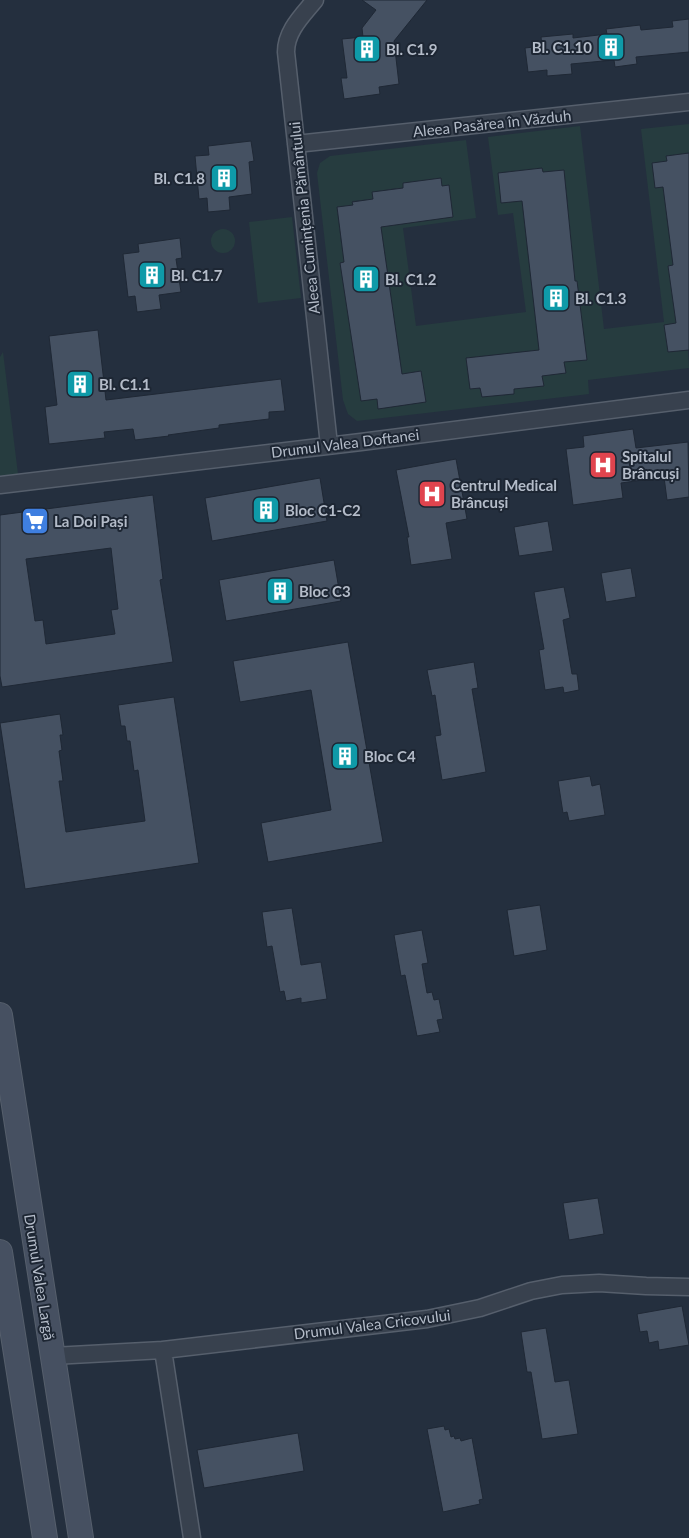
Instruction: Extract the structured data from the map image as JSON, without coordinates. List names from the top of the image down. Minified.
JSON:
{"streets":{"main road":["Drumul Valea Largă"],"street":["Aleea Pasărea în Văzduh","Aleea Cumințenia Pământului","Drumul Valea Doftanei","Drumul Valea Cricovului"]},"crossings":[["Aleea Pasărea în Văzduh","Aleea Cumințenia Pământului"],["Aleea Cumințenia Pământului","Drumul Valea Doftanei"],["Drumul Valea Largă","Drumul Valea Cricovului"]],"places":{"building":["Bl. C1.10","Bl. C1.9","Bl. C1.8","Bl. C1.7","Bl. C1.2","Bl. C1.3","Bl. C1.1","Bloc C1-C2","Bloc C3","Bloc C4"],"hospital":["Spitalul Brâncuși","Centrul Medical Brâncuși"],"supermarket":["La Doi Pași"]}}
